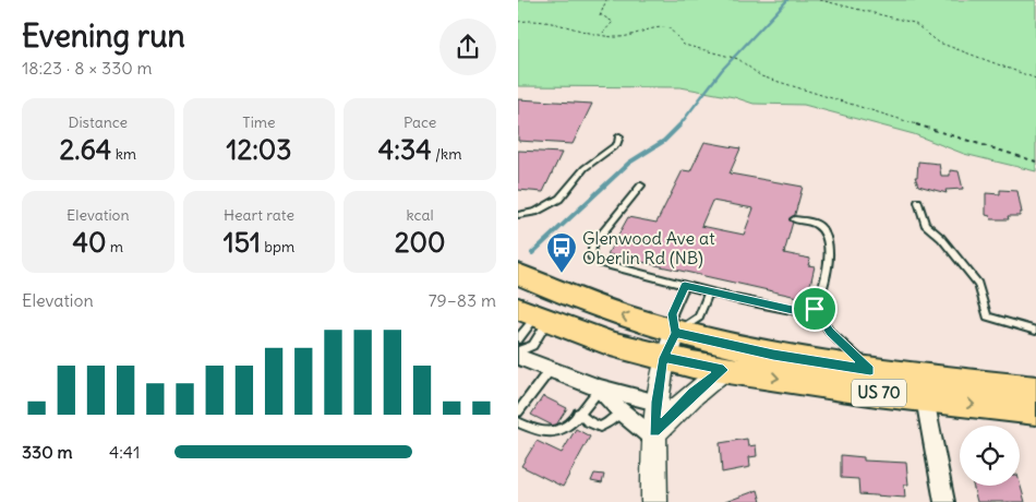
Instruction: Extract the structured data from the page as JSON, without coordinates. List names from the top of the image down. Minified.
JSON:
{"streets":{"main road":["US 70"]},"places":{"bus stop":["Glenwood Ave at Oberlin Rd (NB)"]},"page":{"heading":["Evening run","18:23 · 8 × 330 m"],"stats":[["Distance","2.64 km"],["Time","12:03"],["Pace","4:34 /km"],["Elevation","40 m"],["Heart rate","151 bpm"],["kcal","200"]],"chart":["Elevation","79–83 m"],"list":[{"name":"330 m","note":"4:41"}]}}
